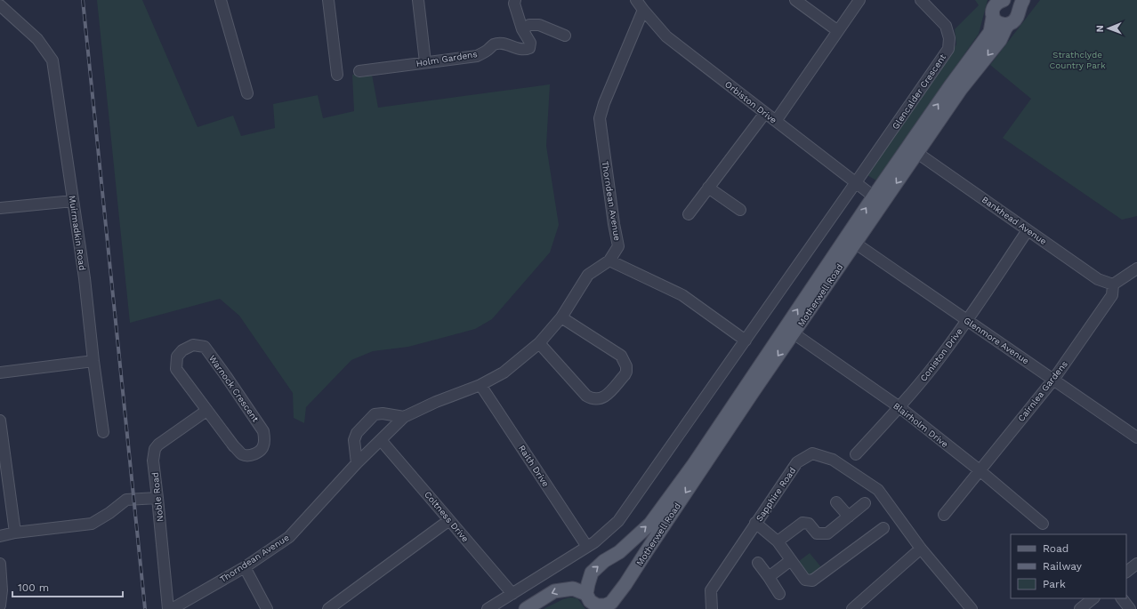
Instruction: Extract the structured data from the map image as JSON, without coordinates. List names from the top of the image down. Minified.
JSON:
{"streets":{"main road":["Motherwell Road"],"street":["Holm Gardens","Glencalder Crescent","Orbiston Drive","Thorndean Avenue","Bankhead Avenue","Muirmadkin Road","Glenmore Avenue","Coniston Drive","Warnock Crescent","Cairnlea Gardens","Blairholm Drive","Raith Drive","Sapphire Road","Noble Road","Coltness Drive"]},"crossings":[["Glencalder Crescent","Orbiston Drive"],["Orbiston Drive","Thorndean Avenue"],["Orbiston Drive","Motherwell Road"],["Thorndean Avenue","Raith Drive"],["Thorndean Avenue","Coltness Drive"],["Bankhead Avenue","Motherwell Road"],["Bankhead Avenue","Coniston Drive"],["Bankhead Avenue","Cairnlea Gardens"],["Motherwell Road","Glenmore Avenue"],["Motherwell Road","Blairholm Drive"],["Glenmore Avenue","Coniston Drive"],["Glenmore Avenue","Cairnlea Gardens"],["Coniston Drive","Blairholm Drive"],["Warnock Crescent","Noble Road"],["Cairnlea Gardens","Blairholm Drive"]],"parks":["Strathclyde Country Park"],"legend":["Road","Railway","Park"],"scale_bar":"100 m","north":"left"}
